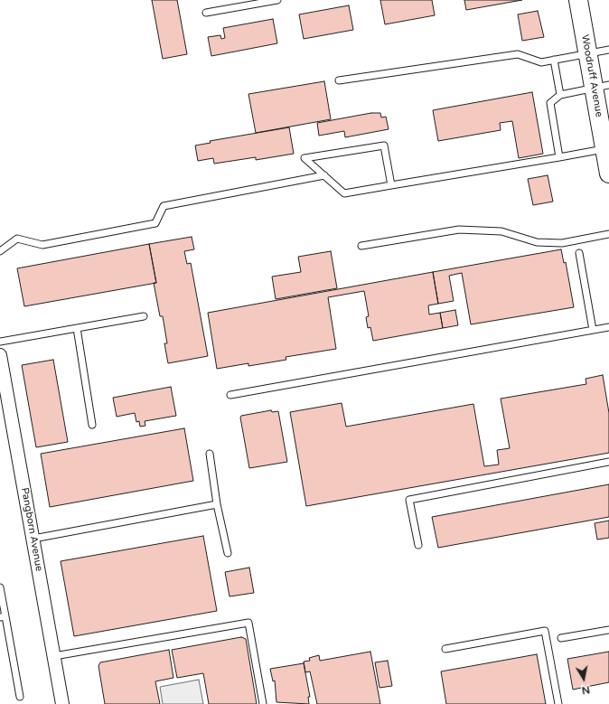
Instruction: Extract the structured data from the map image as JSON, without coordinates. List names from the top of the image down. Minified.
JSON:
{"streets":{"main road":["Woodruff Avenue"],"street":["Pangborn Avenue"]},"north":"bottom"}
